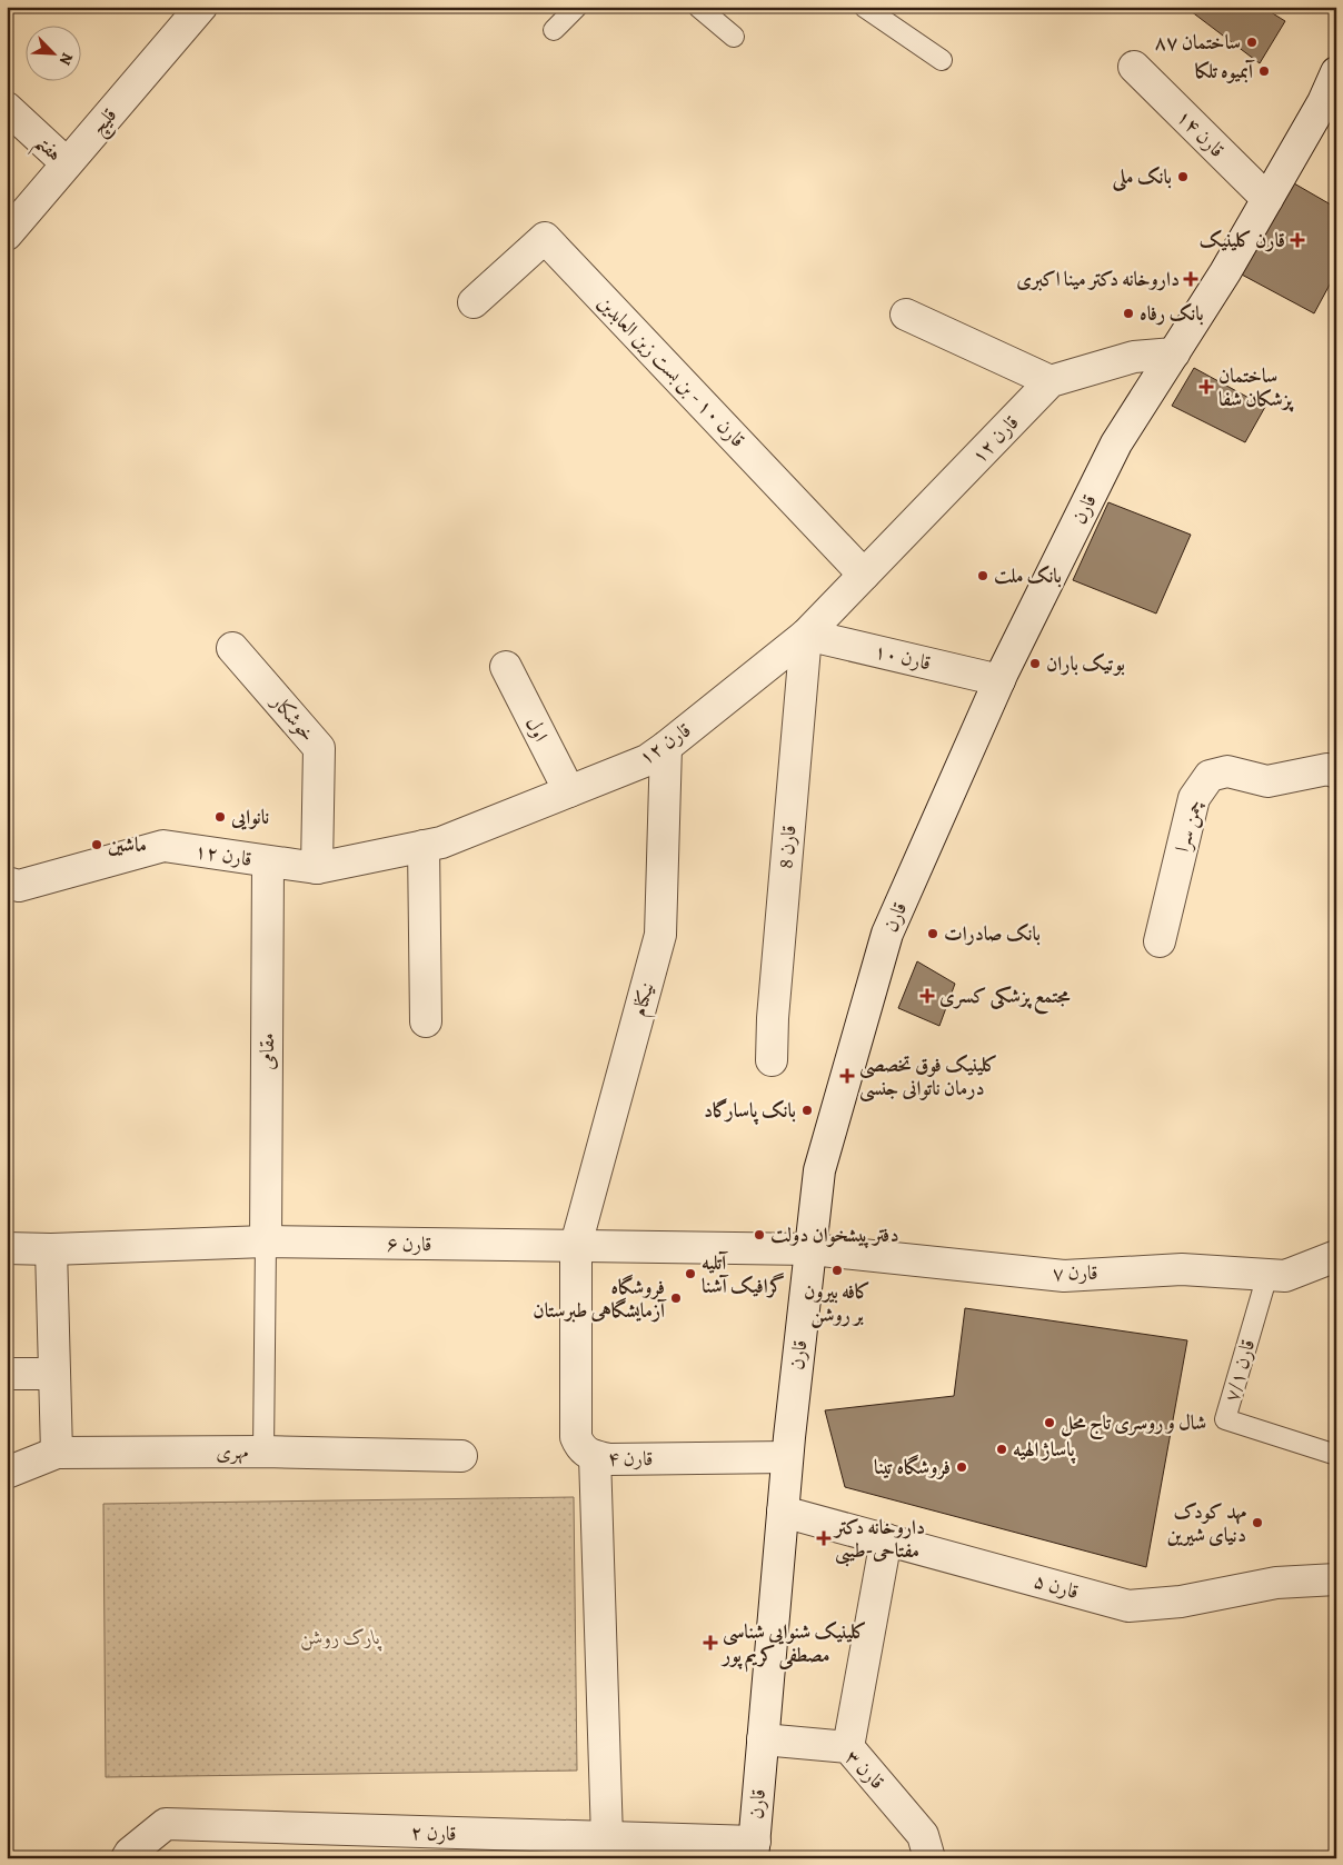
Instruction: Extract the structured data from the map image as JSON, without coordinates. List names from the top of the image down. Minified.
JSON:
{"streets":{"street":["قلیچ","قارن ۱۴","هفتم","قارن ۱۰ - بن بست زین العابدین","قارن ۱۲","قارن","قارن ١٠","خوشکار","اول","چمن سرا","قارن 8","نیکنام","مقامی","قارن ۶","قارن ٧","مهری","قارن ۴","قارن ۵","قارن ٣","قارن ٢"],"lane":["قارن ۷/۱"]},"crossings":[["قلیچ","هفتم"],["قارن ۱۴","قارن"],["قارن ۱۰ - بن بست زین العابدین","قارن ۱۲"],["قارن ۱۲","قارن"],["قارن ۱۲","قارن ١٠"],["قارن ۱۲","خوشکار"],["قارن ۱۲","اول"],["قارن ۱۲","قارن 8"],["قارن ۱۲","نیکنام"],["قارن ۱۲","مقامی"],["قارن","قارن ١٠"],["قارن","قارن ۶"],["قارن","قارن ٧"],["قارن","قارن ۴"],["قارن","قارن ۵"],["قارن","قارن ٣"],["قارن","قارن ٢"],["قارن ١٠","قارن 8"],["نیکنام","قارن ۶"],["نیکنام","قارن ۴"],["مقامی","قارن ۶"],["قارن ۶","قارن ٧"],["قارن ۶","قارن ۴"],["قارن ٧","قارن ۷/۱"]],"parks":["پارک روشن"],"places":{"other":["ساختمان ٨٧","آبمیوه تلکا","بانک ملی","بانک رفاه","بانک ملت","بوتیک باران","نانوایی","ماشین","بانک صادرات","بانک پاسارگاد","دفتر پیشخوان دولت","کافه بیرون بر روشن","آتلیه گرافیک آشنا","فروشگاه آزمایشگاهی طبرستان","شال و روسری تاج محل","پاساژ الهیه","فروشگاه تینا","مهد کودک دنیای شیرین"],"health":["قارن کلینیک","داروخانه دکتر مینا اکبری","ساختمان پزشکان شفا","مجتمع پزشکی کسری","کلینیک فوق تخصصی درمان ناتوانی جنسی","داروخانه دکتر مفتاحی-طیبی","کلینیک شنوایی شناسی مصطفی کریم پور"]},"north":"bottom right"}
